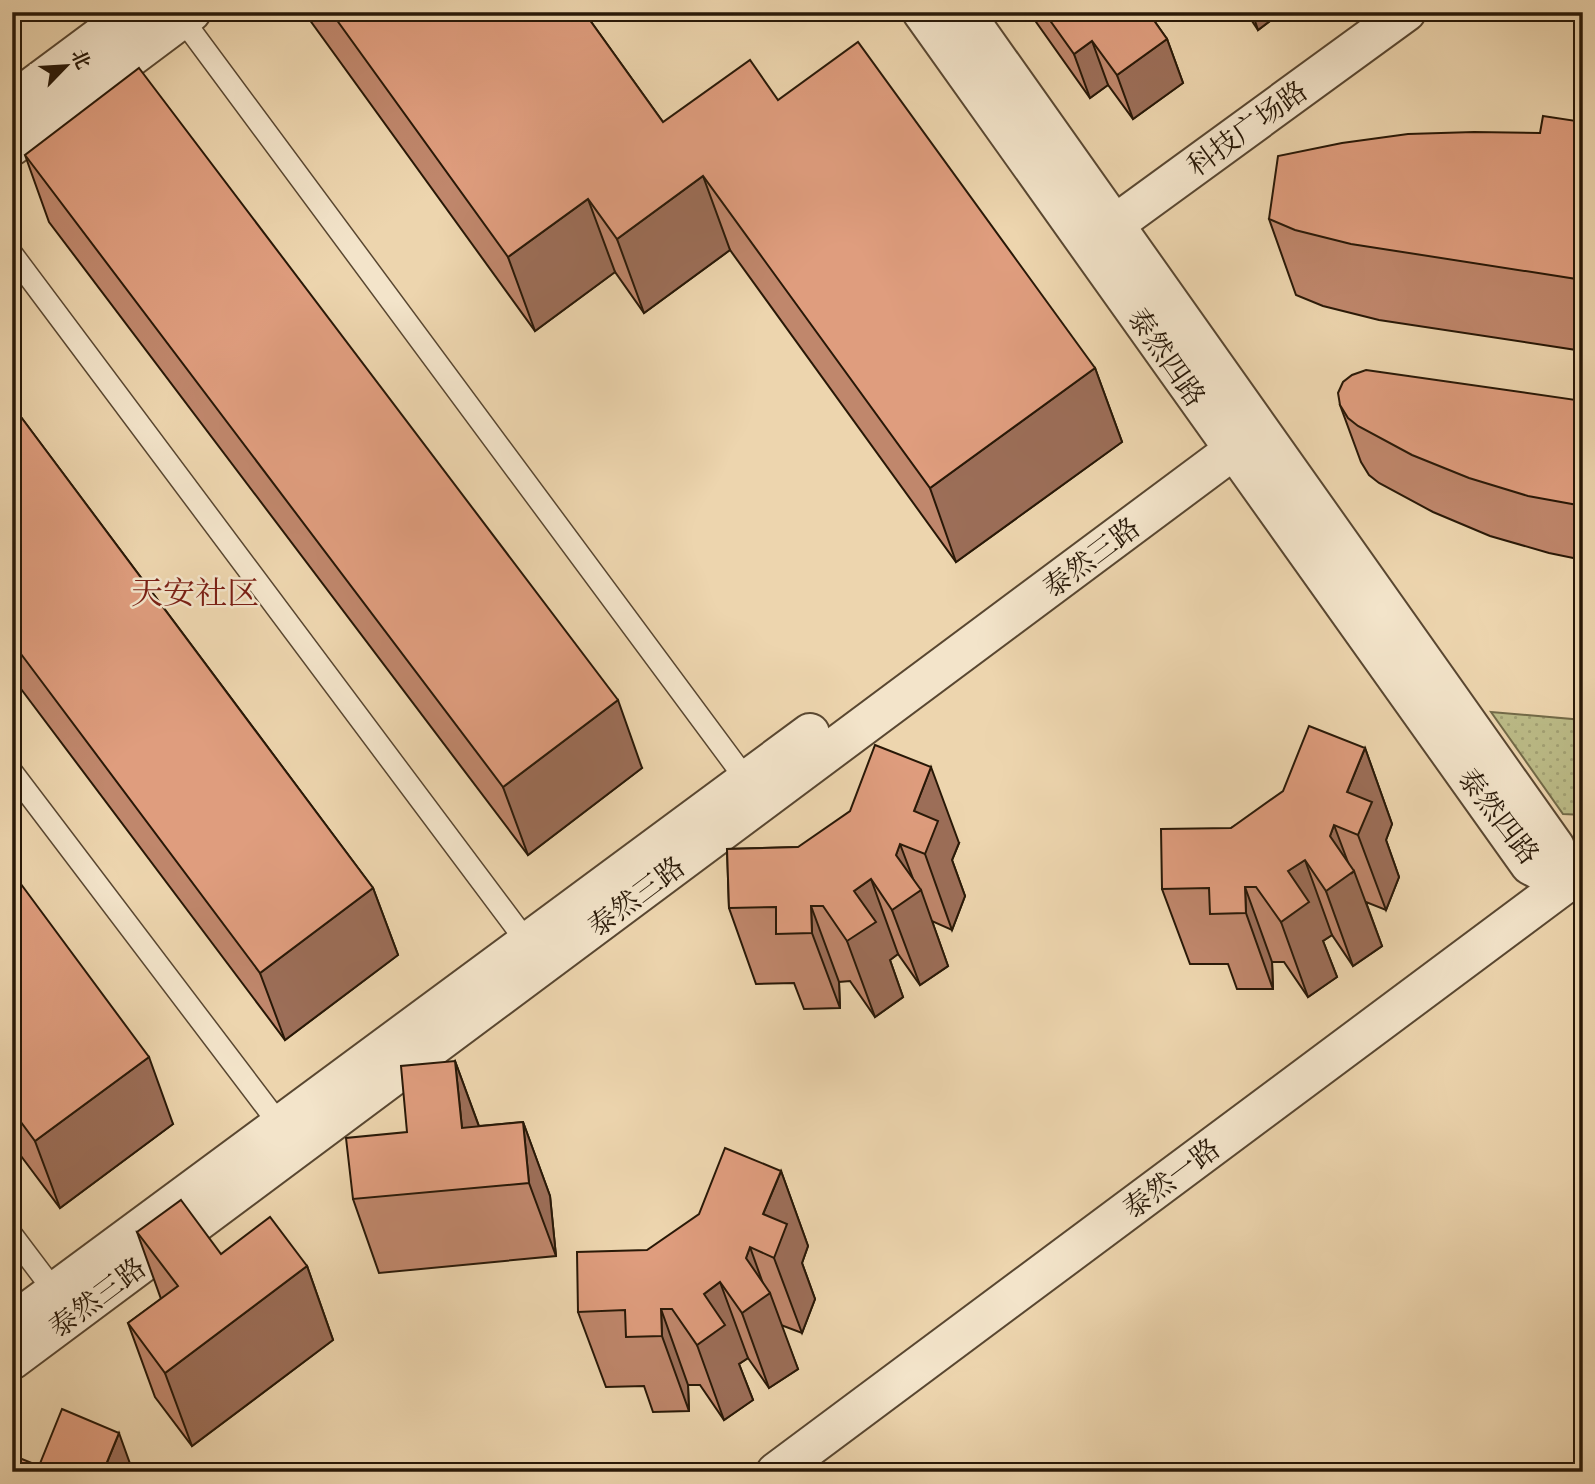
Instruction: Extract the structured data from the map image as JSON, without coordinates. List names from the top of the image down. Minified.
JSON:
{"streets":{"street":["科技广场路","泰然四路","泰然三路","泰然一路"]},"crossings":[["科技广场路","泰然四路"],["泰然四路","泰然三路"],["泰然四路","泰然一路"]],"districts":["天安社区"],"north":"top right"}
